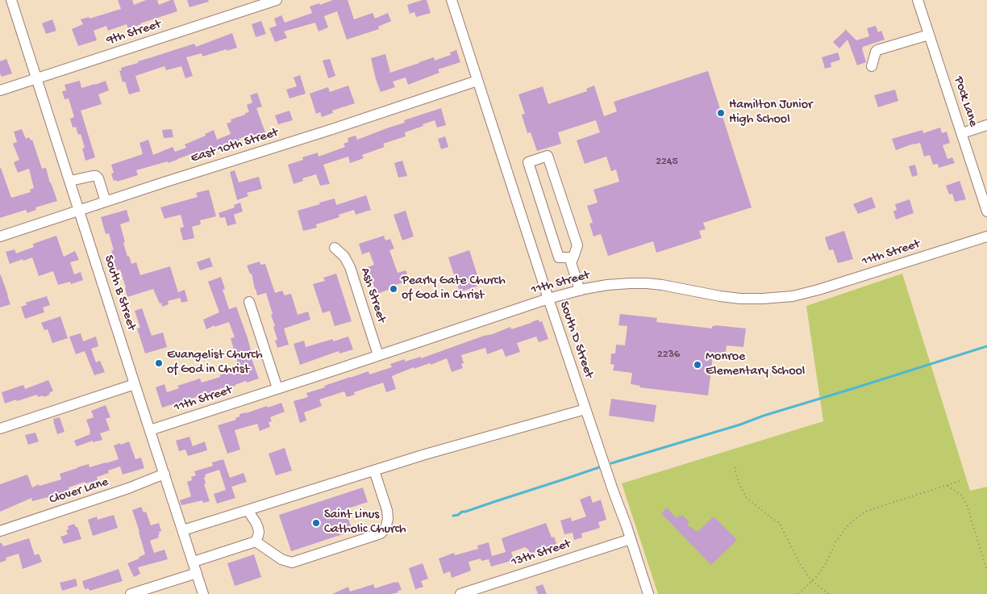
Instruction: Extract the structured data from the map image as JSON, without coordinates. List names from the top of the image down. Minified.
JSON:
{"streets":{"street":["9th Street","Pock Lane","East 10th Street","11th Street","South B Street","Ash Street","South D Street","Clover Lane","13th Street"]},"crossings":[["9th Street","South B Street"],["East 10th Street","South B Street"],["East 10th Street","South D Street"],["11th Street","South B Street"],["11th Street","Ash Street"],["11th Street","South D Street"],["South B Street","Clover Lane"],["South D Street","13th Street"]],"places":["Hamilton Junior High School","Pearly Gate Church of God in Christ","Evangelist Church of God in Christ","Monroe Elementary School","Saint Linus Catholic Church"],"house_numbers":["2245","2236"]}
